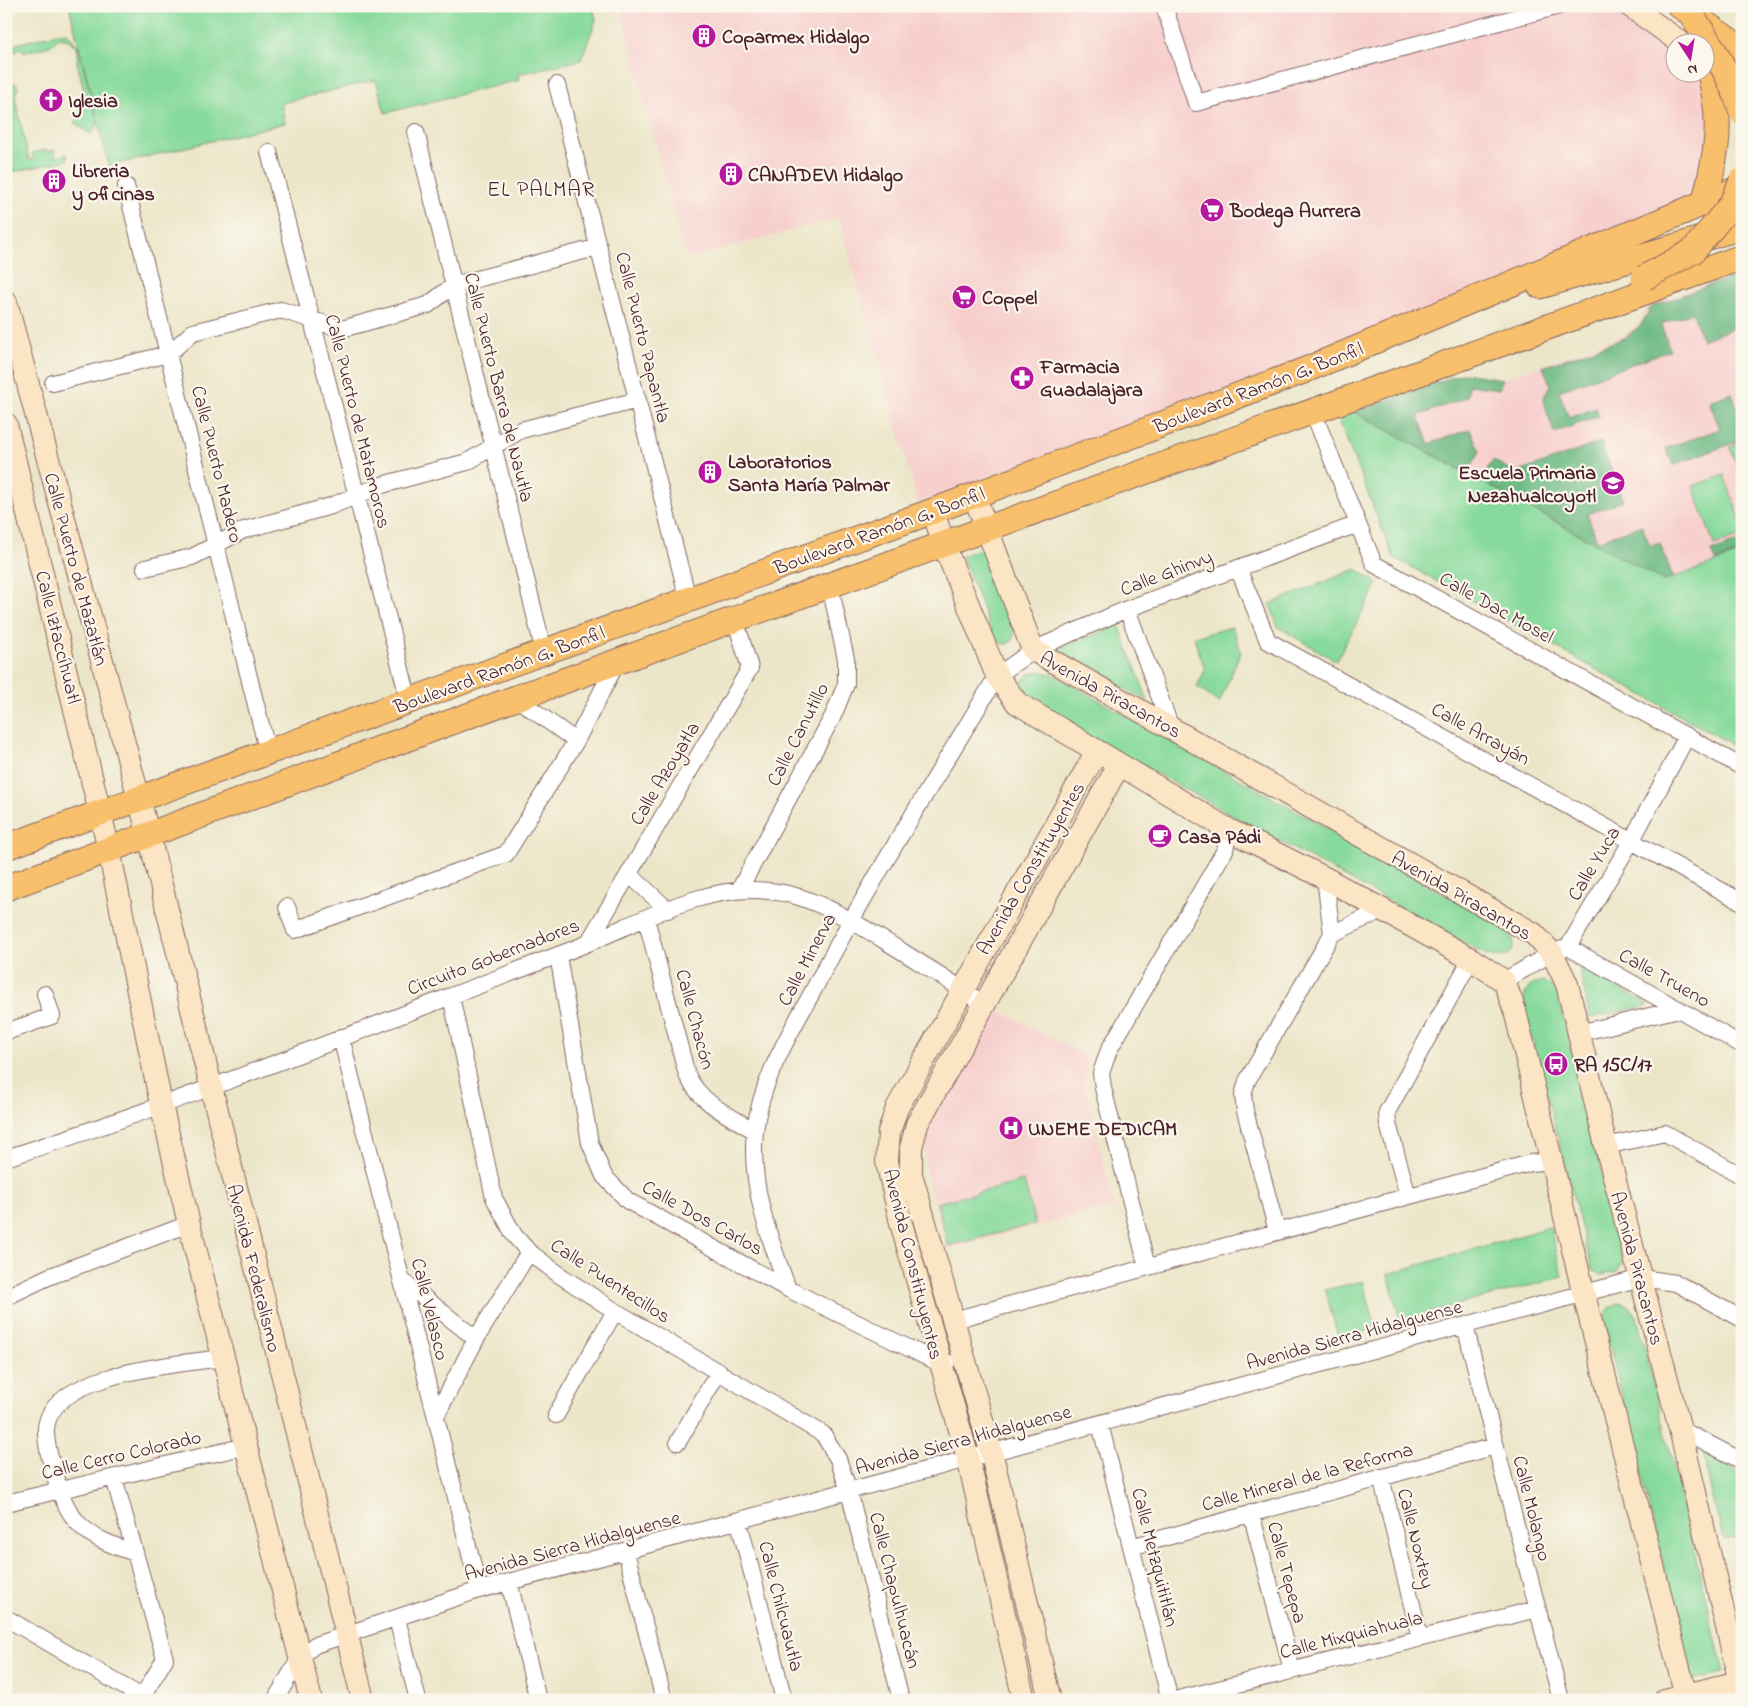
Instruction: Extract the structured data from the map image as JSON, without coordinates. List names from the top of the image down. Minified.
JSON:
{"streets":{"main road":["Boulevard Ramón G. Bonfil"],"street":["Calle Puerto Papantla","Calle Puerto Barra de Nautla","Calle Puerto de Matamoros","Calle Puerto Madero","Calle Puerto de Mazatlán","Calle Ghinvy","Calle Dac Mosel","Calle Iztaccíhuatl","Avenida Piracantos","Calle Arrayán","Calle Canutillo","Calle Azoyatla","Calle Yuca","Avenida Constituyentes","Circuito Gobernadores","Calle Minerva","Calle Trueno","Calle Chacón","Calle Dos Carlos","Avenida Federalismo","Calle Puentecillos","Calle Velasco","Avenida Sierra Hidalguense","Calle Cerro Colorado","Calle Mineral de la Reforma","Calle Molango","Calle Noxtey","Calle Metzquititlán","Calle Tepepa","Calle Chapulhuacán","Calle Chilcuautla","Calle Mixquiahuala"]},"crossings":[["Calle Puerto Papantla","Boulevard Ramón G. Bonfil"],["Calle Puerto Barra de Nautla","Boulevard Ramón G. Bonfil"],["Boulevard Ramón G. Bonfil","Calle Puerto de Matamoros"],["Boulevard Ramón G. Bonfil","Calle Puerto Madero"],["Boulevard Ramón G. Bonfil","Calle Puerto de Mazatlán"],["Boulevard Ramón G. Bonfil","Calle Dac Mosel"],["Boulevard Ramón G. Bonfil","Calle Iztaccíhuatl"],["Boulevard Ramón G. Bonfil","Avenida Piracantos"],["Boulevard Ramón G. Bonfil","Calle Canutillo"],["Boulevard Ramón G. Bonfil","Calle Azoyatla"],["Boulevard Ramón G. Bonfil","Avenida Federalismo"],["Calle Puerto de Mazatlán","Avenida Federalismo"],["Calle Ghinvy","Calle Dac Mosel"],["Calle Ghinvy","Avenida Piracantos"],["Calle Ghinvy","Calle Arrayán"],["Calle Ghinvy","Calle Minerva"],["Calle Dac Mosel","Calle Yuca"],["Avenida Piracantos","Calle Yuca"],["Avenida Piracantos","Calle Trueno"],["Avenida Piracantos","Avenida Sierra Hidalguense"],["Calle Arrayán","Calle Yuca"],["Calle Canutillo","Circuito Gobernadores"],["Calle Azoyatla","Circuito Gobernadores"],["Calle Yuca","Calle Trueno"],["Avenida Constituyentes","Circuito Gobernadores"],["Avenida Constituyentes","Calle Dos Carlos"],["Avenida Constituyentes","Avenida Sierra Hidalguense"],["Circuito Gobernadores","Calle Minerva"],["Circuito Gobernadores","Calle Chacón"],["Circuito Gobernadores","Calle Dos Carlos"],["Circuito Gobernadores","Avenida Federalismo"],["Circuito Gobernadores","Calle Puentecillos"],["Circuito Gobernadores","Calle Velasco"],["Calle Minerva","Calle Chacón"],["Calle Minerva","Calle Dos Carlos"],["Avenida Federalismo","Avenida Sierra Hidalguense"],["Calle Puentecillos","Avenida Sierra Hidalguense"],["Calle Puentecillos","Calle Chapulhuacán"],["Calle Velasco","Avenida Sierra Hidalguense"],["Avenida Sierra Hidalguense","Calle Molango"],["Avenida Sierra Hidalguense","Calle Metzquititlán"],["Avenida Sierra Hidalguense","Calle Chapulhuacán"],["Avenida Sierra Hidalguense","Calle Chilcuautla"],["Calle Mineral de la Reforma","Calle Molango"],["Calle Mineral de la Reforma","Calle Noxtey"],["Calle Mineral de la Reforma","Calle Metzquititlán"],["Calle Mineral de la Reforma","Calle Tepepa"],["Calle Molango","Calle Mixquiahuala"],["Calle Noxtey","Calle Mixquiahuala"],["Calle Tepepa","Calle Mixquiahuala"]],"districts":["EL PALMAR"],"places":{"building":["Coparmex Hidalgo","CANADEVI Hidalgo","Libreria y oficinas","Laboratorios Santa María Palmar"],"church":["Iglesia"],"supermarket":["Bodega Aurrera","Coppel"],"pharmacy":["Farmacia Guadalajara"],"school or university":["Escuela Primaria Nezahualcoyotl"],"cafe":["Casa Pádi"],"bus stop":["RA 15C/17"],"hospital":["UNEME DEDICAM"]},"north":"bottom"}
